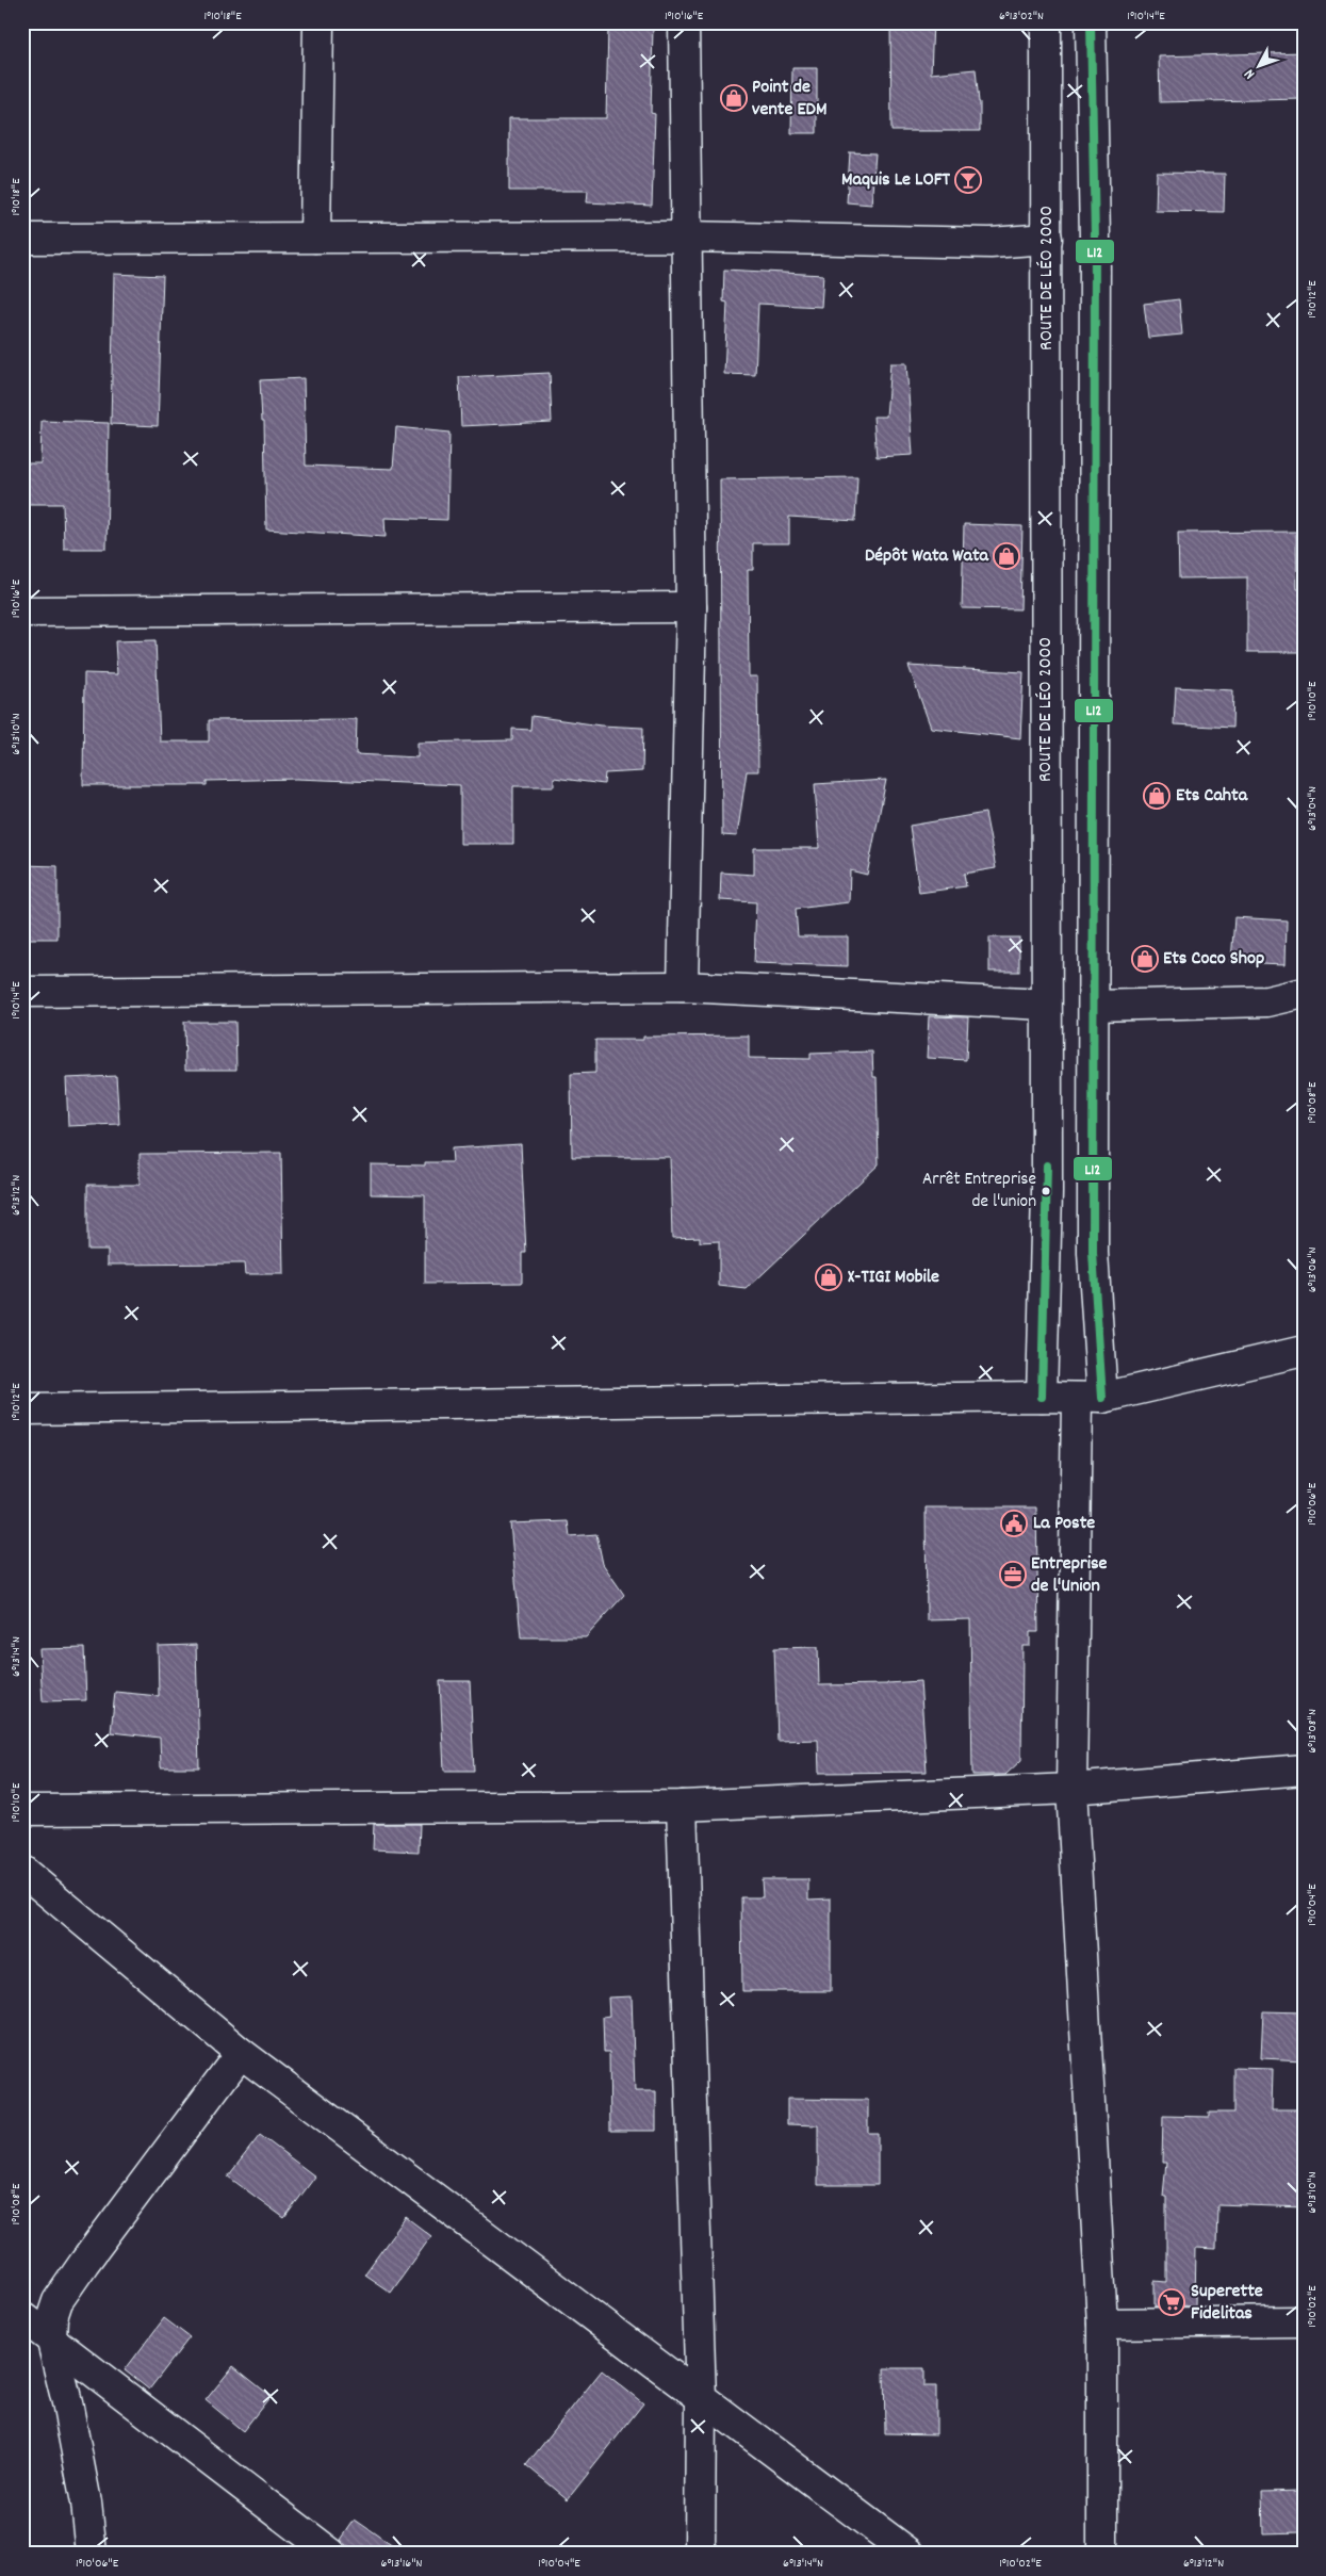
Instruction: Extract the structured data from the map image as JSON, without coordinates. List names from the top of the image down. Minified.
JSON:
{"streets":{"street":["ROUTE DE LÉO 2000"]},"places":{"shop":["Point de vente EDM","Dépôt Wata Wata","Ets Cahta","Ets Coco Shop","X-TIGI Mobile"],"bar":["Maquis Le LOFT"],"other":["Arrêt Entreprise de l'union"],"public building":["La Poste"],"office":["Entreprise de l'Union"],"supermarket":["Superette Fidelitas"]},"lines":["transit line L12"],"north":"bottom left","coordinates":["1°10'18\"E","1°10'16\"E","6°13'02\"N","1°10'14\"E","1°10'12\"E","1°10'10\"E","6°13'10\"N","6°13'04\"N","1°10'08\"E","6°13'12\"N","6°13'06\"N","1°10'06\"E","6°13'14\"N","6°13'08\"N","1°10'04\"E","1°10'02\"E","6°13'16\"N"]}
